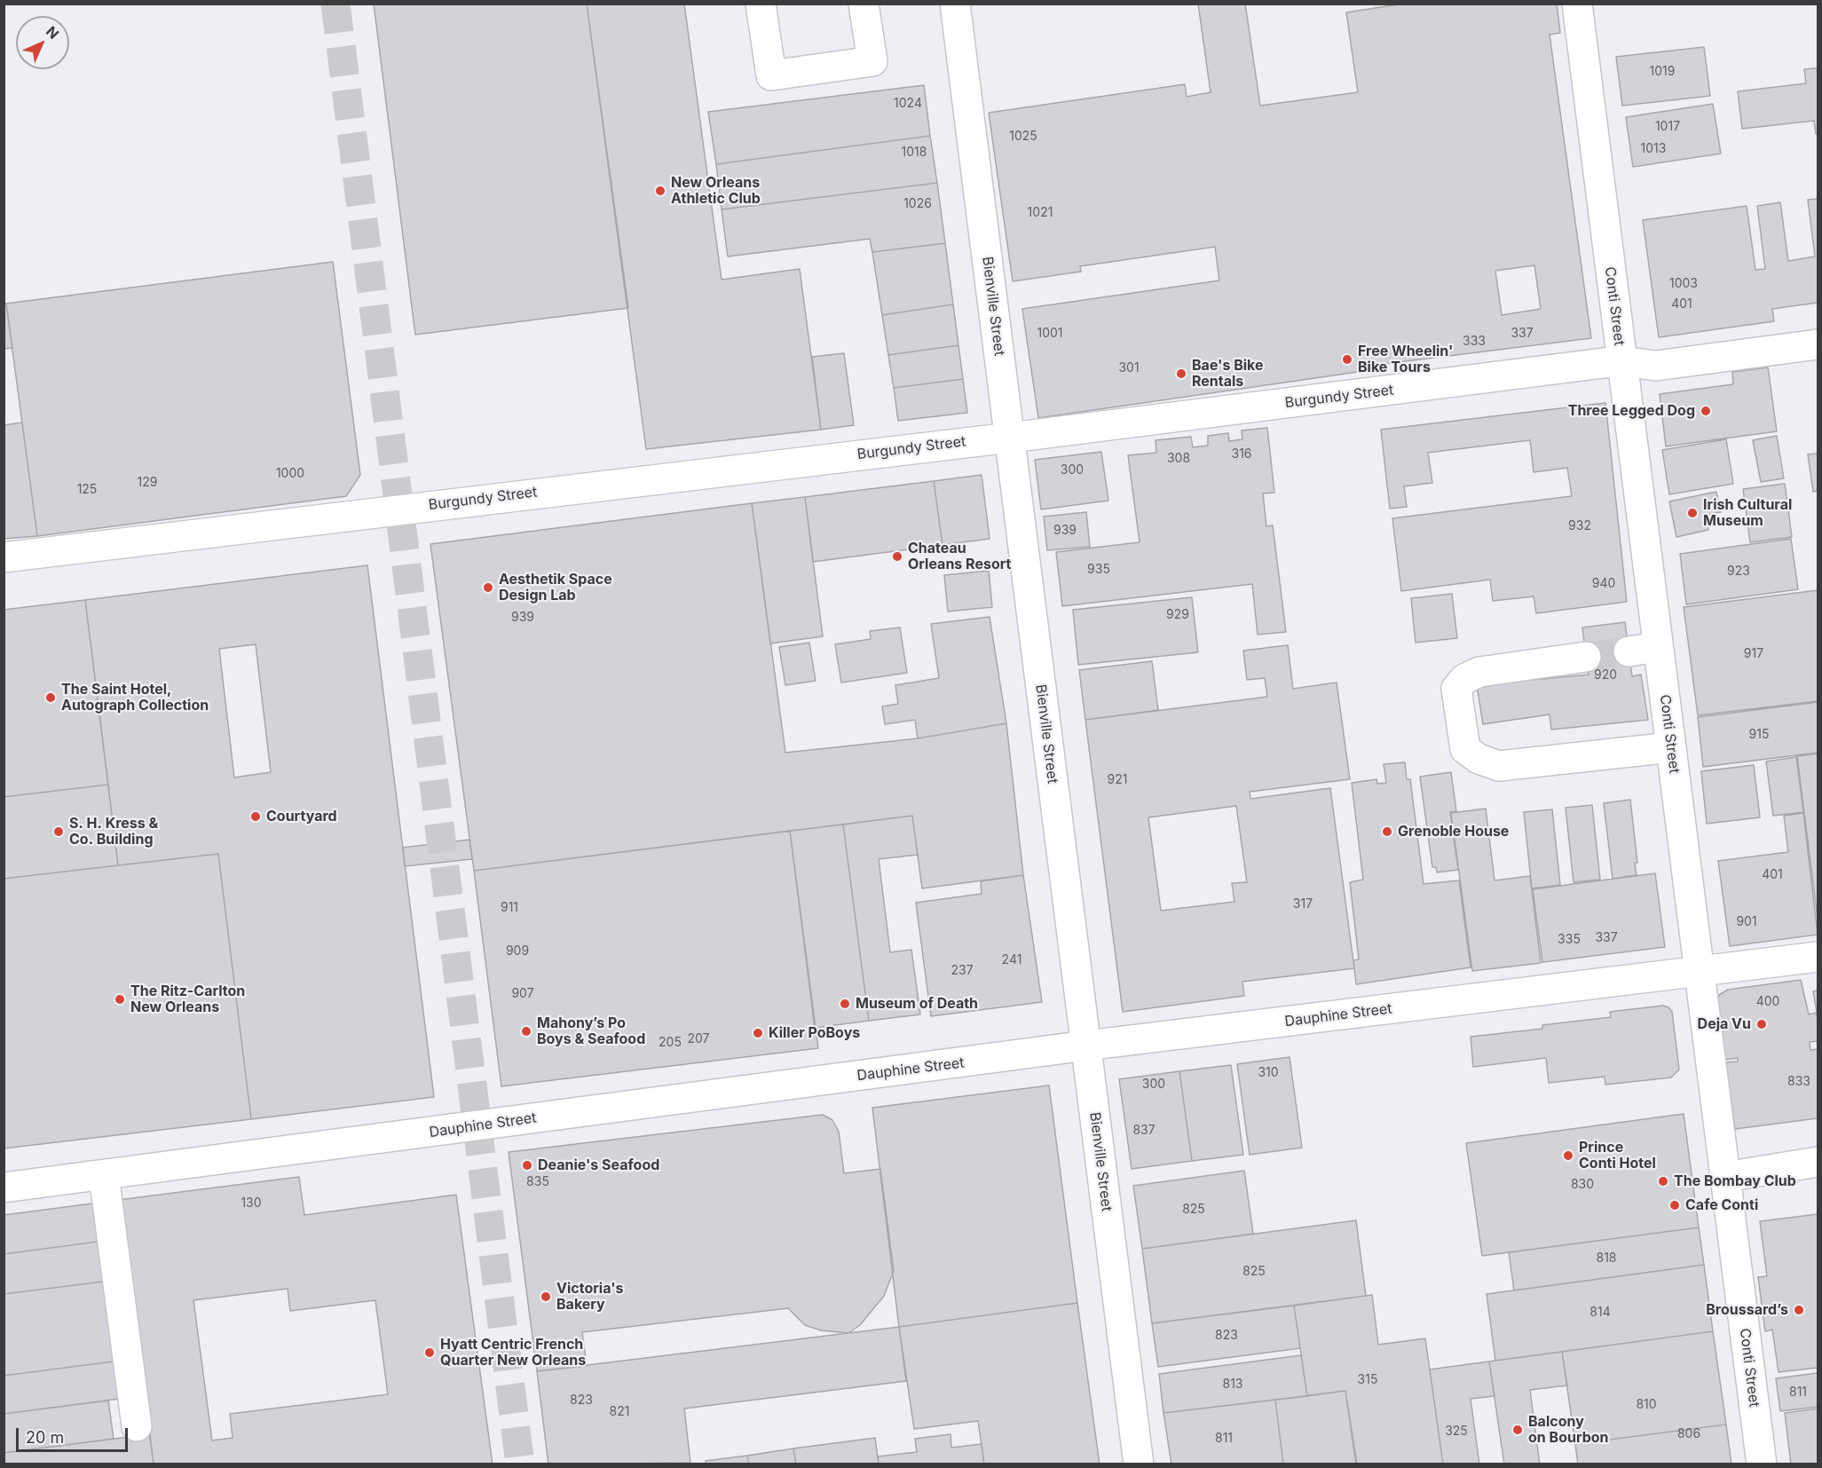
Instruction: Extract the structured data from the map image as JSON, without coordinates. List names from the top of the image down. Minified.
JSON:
{"streets":{"street":["Bienville Street","Conti Street","Burgundy Street","Dauphine Street"]},"crossings":[["Bienville Street","Burgundy Street"],["Bienville Street","Dauphine Street"],["Conti Street","Burgundy Street"],["Conti Street","Dauphine Street"]],"places":["New Orleans Athletic Club","Free Wheelin' Bike Tours","Bae's Bike Rentals","Three Legged Dog","Irish Cultural Museum","Chateau Orleans Resort","Aesthetik Space Design Lab","The Saint Hotel, Autograph Collection","Courtyard","S. H. Kress & Co. Building","Grenoble House","The Ritz-Carlton New Orleans","Museum of Death","Deja Vu","Mahony’s Po Boys & Seafood","Killer PoBoys","Prince Conti Hotel","Deanie's Seafood","The Bombay Club","Cafe Conti","Victoria's Bakery","Broussard’s","Hyatt Centric French Quarter New Orleans","Balcony on Bourbon"],"house_numbers":["1019","1024","1017","1025","1013","1018","1026","1021","1003","401","1001","337","333","301","316","308","300","1000","129","125","932","939","935","923","940","929","939","917","920","915","921","401","317","911","901","337","335","909","241","237","907","400","207","205","310","833","300","837","835","830","130","825","818","825","814","823","315","813","811","823","810","821","325","806","811"],"scale_bar":"20 m","north":"top right"}
